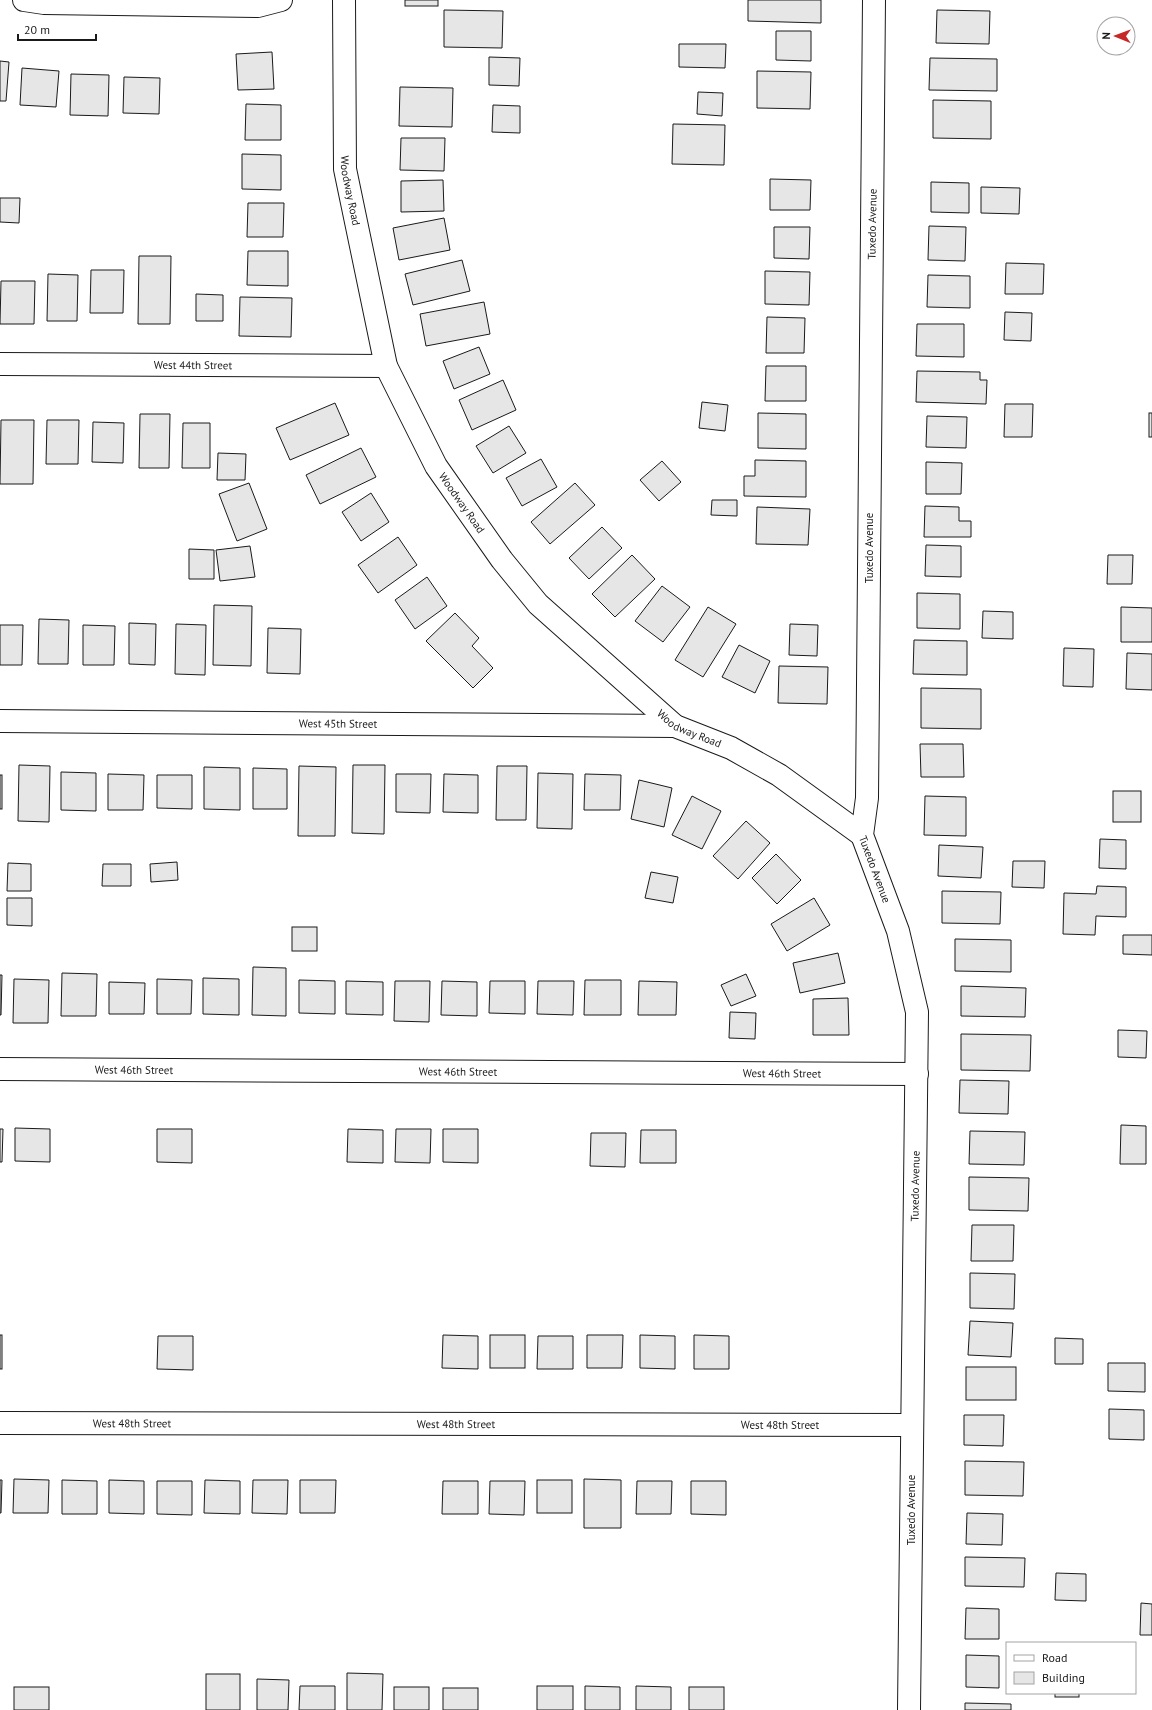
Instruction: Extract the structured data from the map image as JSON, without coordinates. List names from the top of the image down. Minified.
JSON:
{"streets":{"street":["Woodway Road","Tuxedo Avenue","West 44th Street","West 45th Street","West 46th Street","West 48th Street"]},"crossings":[["Woodway Road","Tuxedo Avenue"],["Woodway Road","West 44th Street"],["Woodway Road","West 45th Street"],["Tuxedo Avenue","West 46th Street"],["Tuxedo Avenue","West 48th Street"]],"legend":["Road","Building"],"scale_bar":"20 m","north":"left"}
